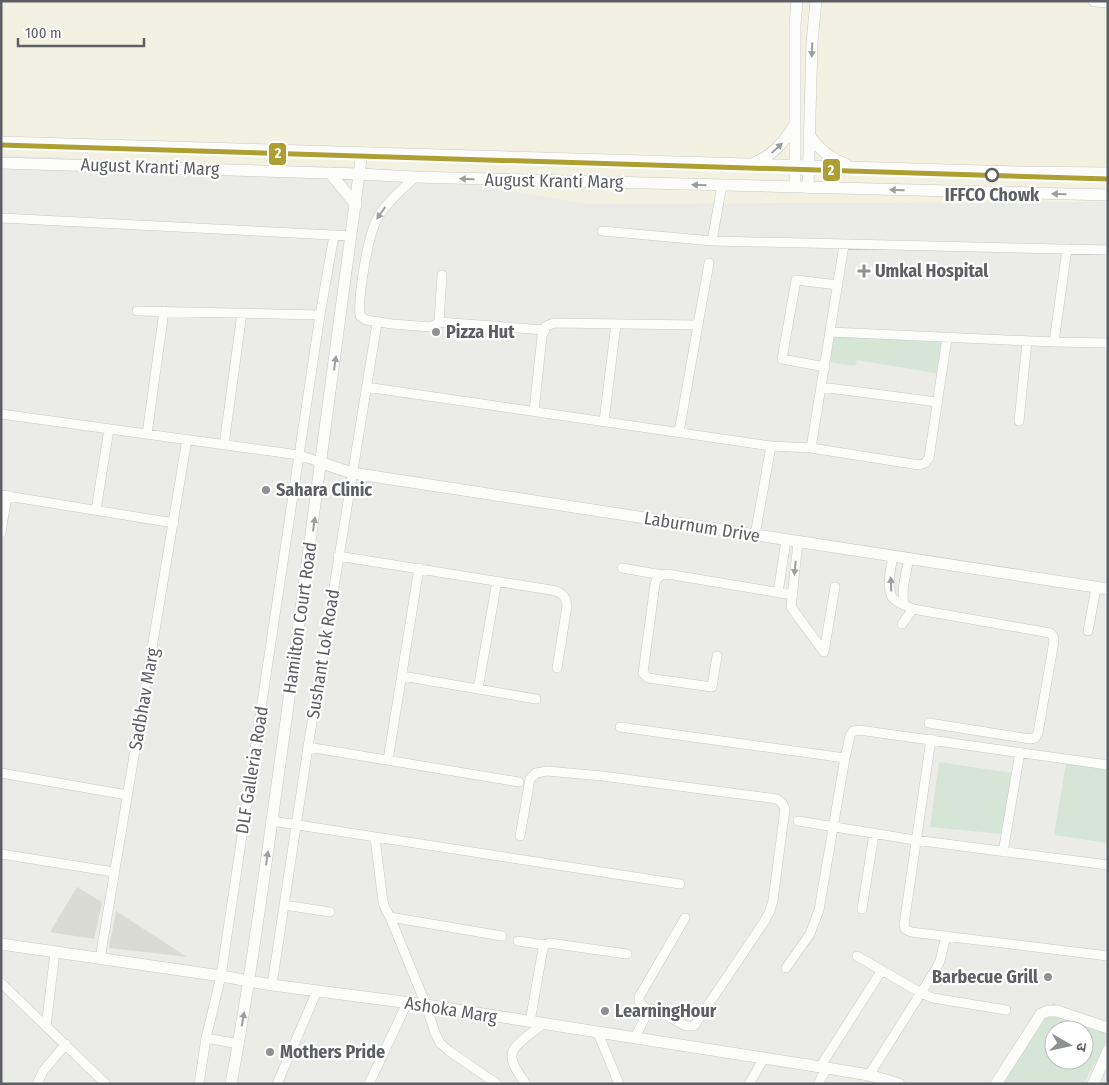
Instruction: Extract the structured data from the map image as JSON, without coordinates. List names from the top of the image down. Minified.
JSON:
{"streets":{"main road":["August Kranti Marg","Laburnum Drive","Hamilton Court Road","Ashoka Marg"],"street":["Sushant Lok Road","Sadbhav Marg","DLF Galleria Road"]},"crossings":[["August Kranti Marg","Hamilton Court Road"],["Laburnum Drive","Hamilton Court Road"],["Laburnum Drive","Sushant Lok Road"],["Laburnum Drive","Sadbhav Marg"],["Laburnum Drive","DLF Galleria Road"],["Hamilton Court Road","Ashoka Marg"],["Sushant Lok Road","Ashoka Marg"],["Sadbhav Marg","Ashoka Marg"],["DLF Galleria Road","Ashoka Marg"]],"one_way":["Hamilton Court Road"],"places":{"other":["IFFCO Chowk","Pizza Hut","Sahara Clinic","Barbecue Grill","LearningHour","Mothers Pride"],"health":["Umkal Hospital"]},"lines":["transit line 2"],"scale_bar":"100 m","north":"right"}
